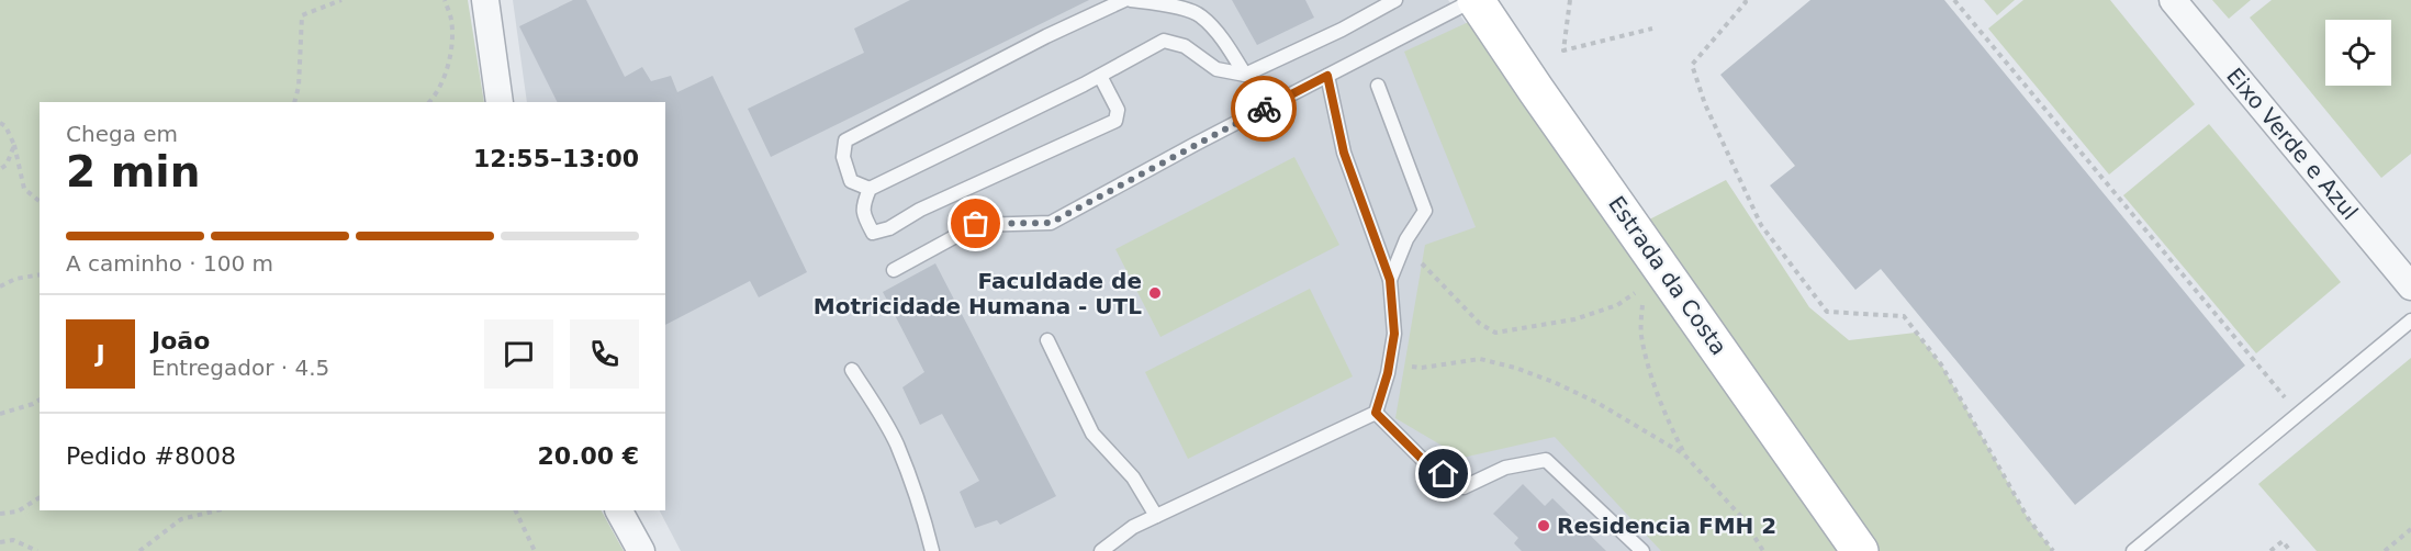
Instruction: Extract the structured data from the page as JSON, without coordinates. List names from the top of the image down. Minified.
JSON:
{"streets":{"street":["Eixo Verde e Azul","Estrada da Costa"]},"places":["Faculdade de Motricidade Humana - UTL","Residencia FMH 2"],"page":{"heading":["2 min","Chega em","12:55–13:00"],"panel":["João","Entregador · 4.5","Pedido #8008","20.00 €"],"bar":"A caminho · 100 m","round":"J"}}
